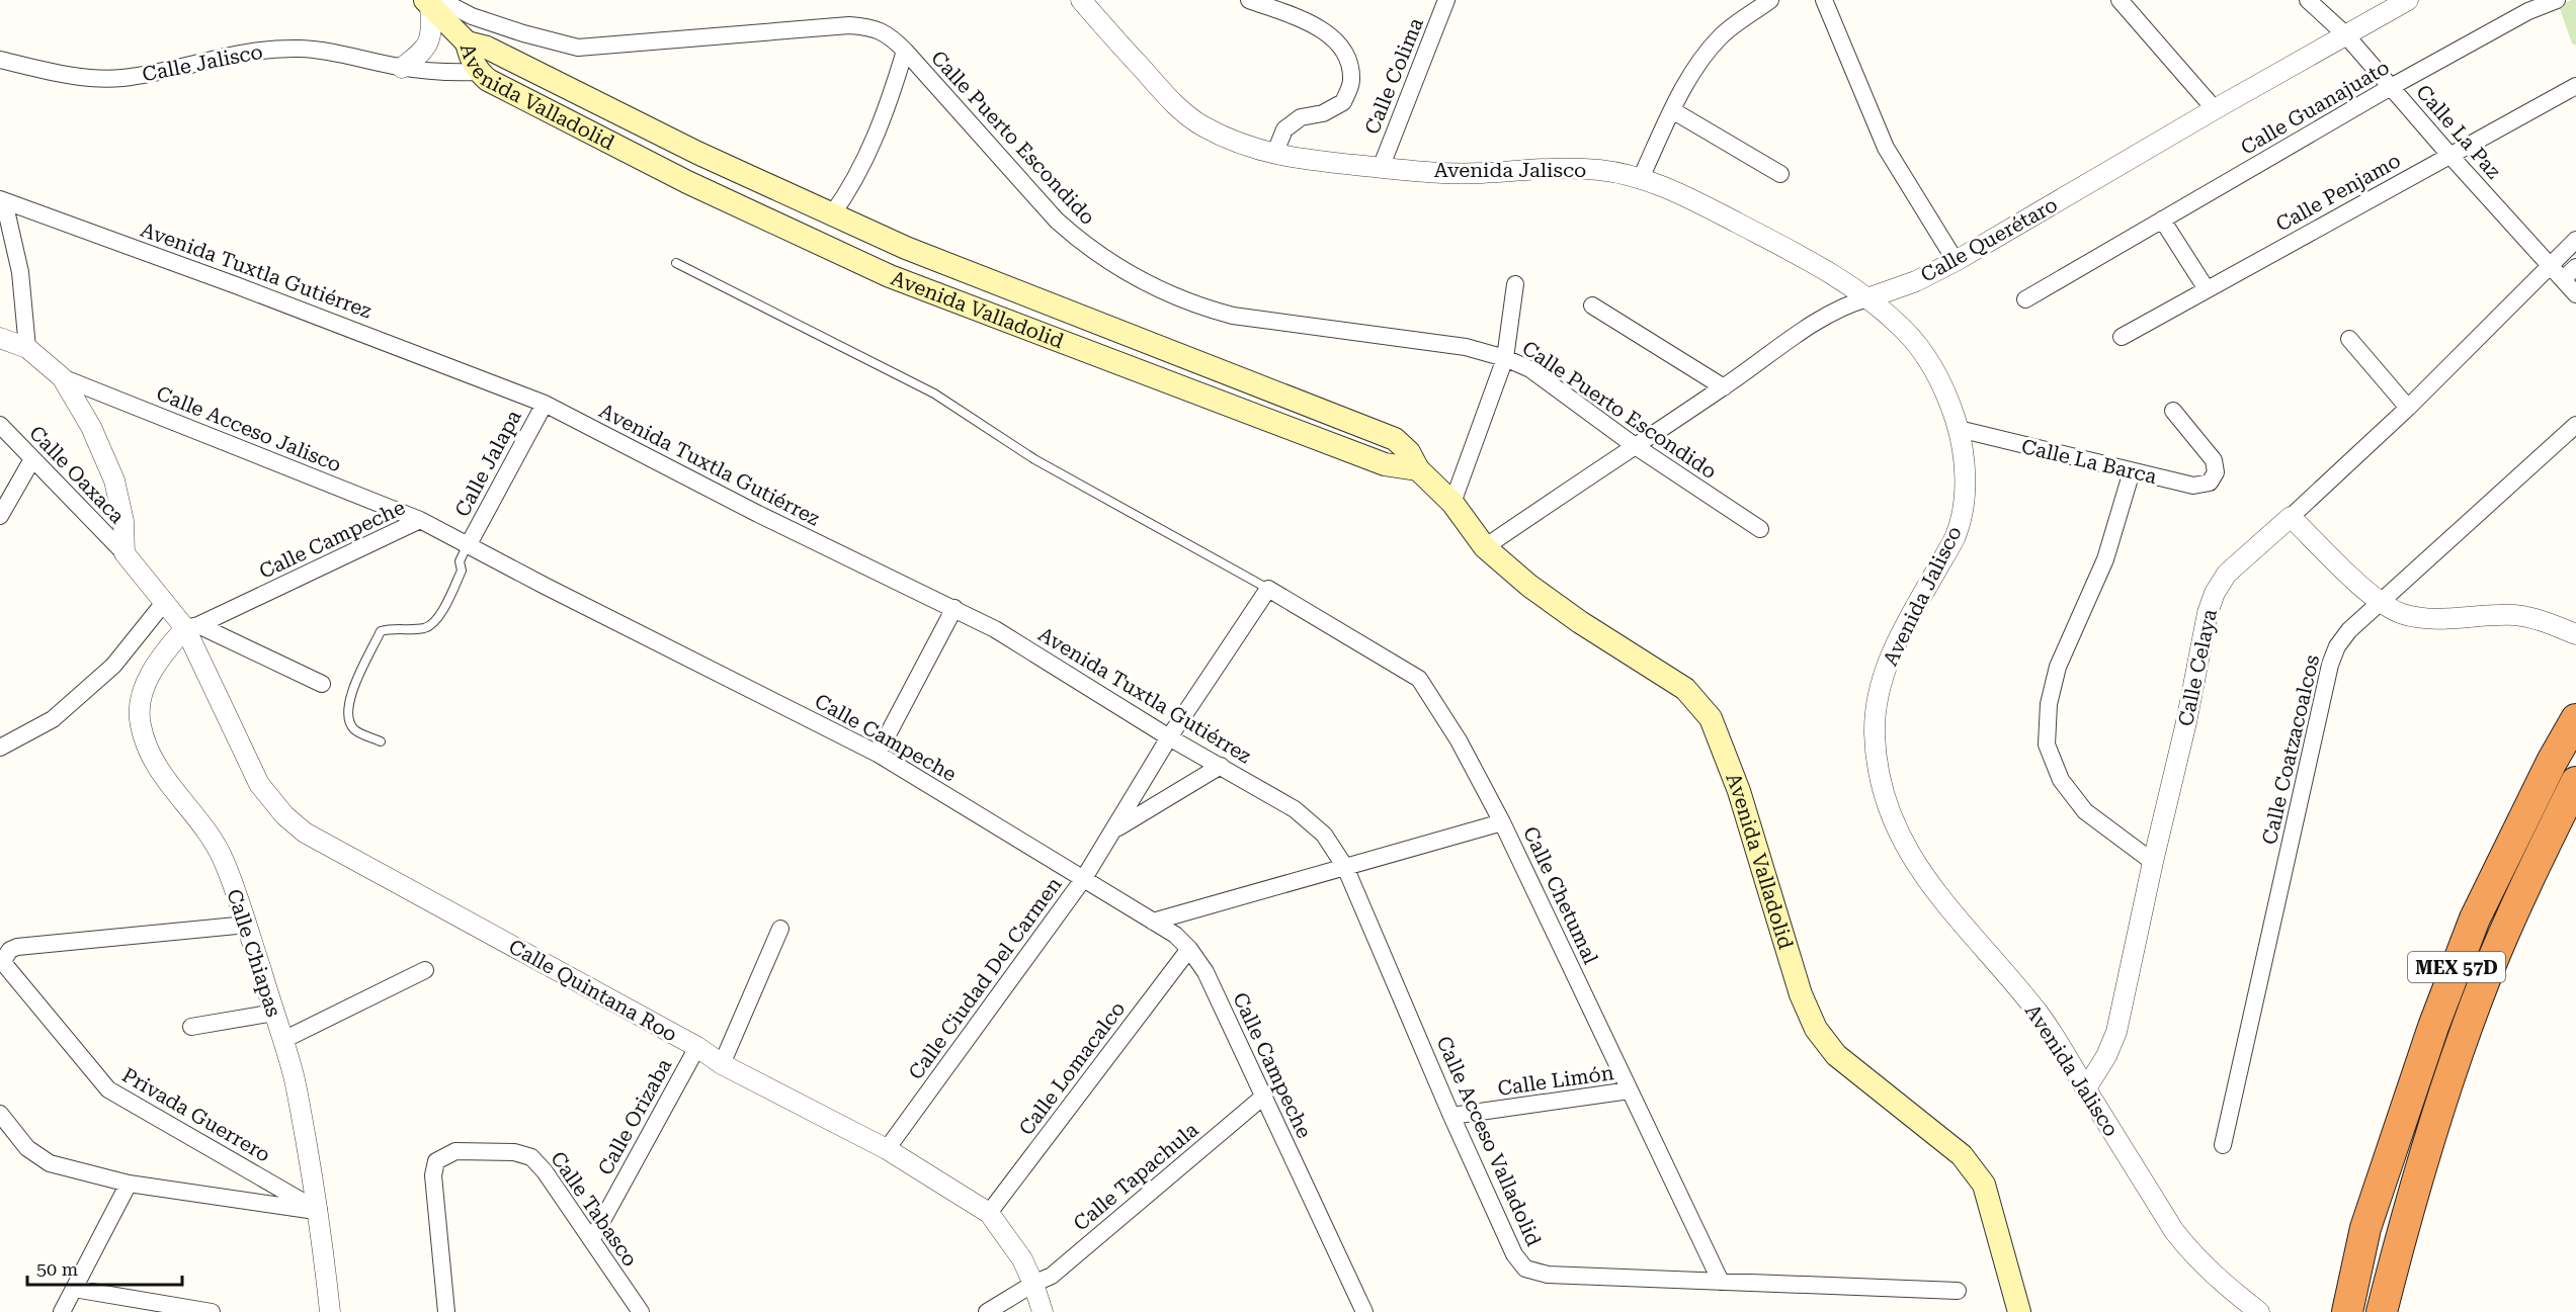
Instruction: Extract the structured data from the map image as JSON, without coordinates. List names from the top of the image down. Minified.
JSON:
{"streets":{"highway":["MEX 57D"],"main road":["Avenida Valladolid"],"street":["Calle Jalisco","Calle Colima","Calle Guanajuato","Calle La Paz","Calle Puerto Escondido","Avenida Jalisco","Calle Penjamo","Calle Querétaro","Avenida Tuxtla Gutiérrez","Calle Acceso Jalisco","Calle La Barca","Calle Jalapa","Calle Oaxaca","Calle Campeche","Calle Celaya","Calle Coatzacoalcos","Calle Chetumal","Calle Chiapas","Calle Ciudad Del Carmen","Calle Quintana Roo","Calle Lomacalco","Calle Limón","Privada Guerrero","Calle Orizaba","Calle Acceso Valladolid","Calle Tapachula","Calle Tabasco"]},"crossings":[["Calle Jalisco","Avenida Valladolid"],["Calle Colima","Avenida Jalisco"],["Avenida Valladolid","Calle Querétaro"],["Calle Guanajuato","Calle La Paz"],["Calle La Paz","Calle Penjamo"],["Calle La Paz","Calle Querétaro"],["Calle La Paz","Calle Celaya"],["Calle Puerto Escondido","Calle Querétaro"],["Avenida Jalisco","Calle Querétaro"],["Avenida Jalisco","Calle La Barca"],["Avenida Jalisco","Calle Celaya"],["Avenida Tuxtla Gutiérrez","Calle Jalapa"],["Avenida Tuxtla Gutiérrez","Calle Chetumal"],["Avenida Tuxtla Gutiérrez","Calle Ciudad Del Carmen"],["Avenida Tuxtla Gutiérrez","Calle Acceso Valladolid"],["Calle Acceso Jalisco","Calle Campeche"],["Calle Jalapa","Calle Campeche"],["Calle Campeche","Calle Chetumal"],["Calle Campeche","Calle Chiapas"],["Calle Campeche","Calle Ciudad Del Carmen"],["Calle Campeche","Calle Quintana Roo"],["Calle Campeche","Calle Lomacalco"],["Calle Campeche","Calle Tapachula"],["Calle Chetumal","Calle Limón"],["Calle Chetumal","Calle Acceso Valladolid"],["Calle Chiapas","Calle Quintana Roo"],["Calle Chiapas","Privada Guerrero"],["Calle Ciudad Del Carmen","Calle Quintana Roo"],["Calle Quintana Roo","Calle Lomacalco"],["Calle Quintana Roo","Calle Orizaba"],["Calle Quintana Roo","Calle Tapachula"],["Calle Limón","Calle Acceso Valladolid"],["Calle Orizaba","Calle Tabasco"]],"scale_bar":"50 m"}
